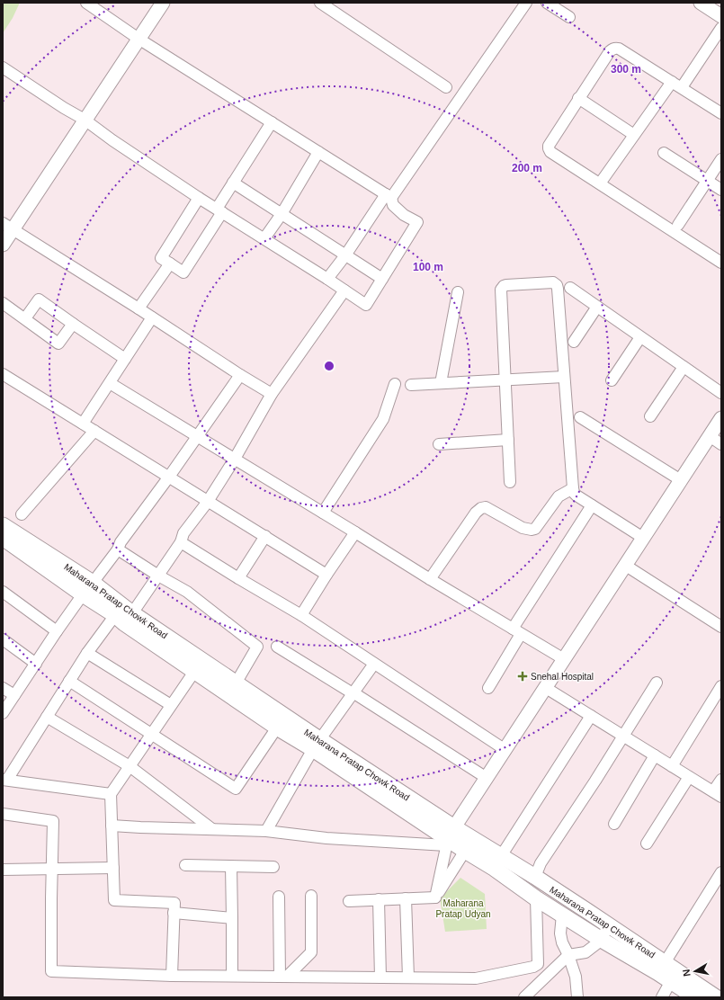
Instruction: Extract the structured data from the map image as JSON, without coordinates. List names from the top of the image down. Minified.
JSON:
{"streets":{"main road":["Maharana Pratap Chowk Road"]},"parks":["Maharana Pratap Udyan"],"places":{"health":["Snehal Hospital"]},"north":"left","rings":["300 m","200 m","100 m"]}
